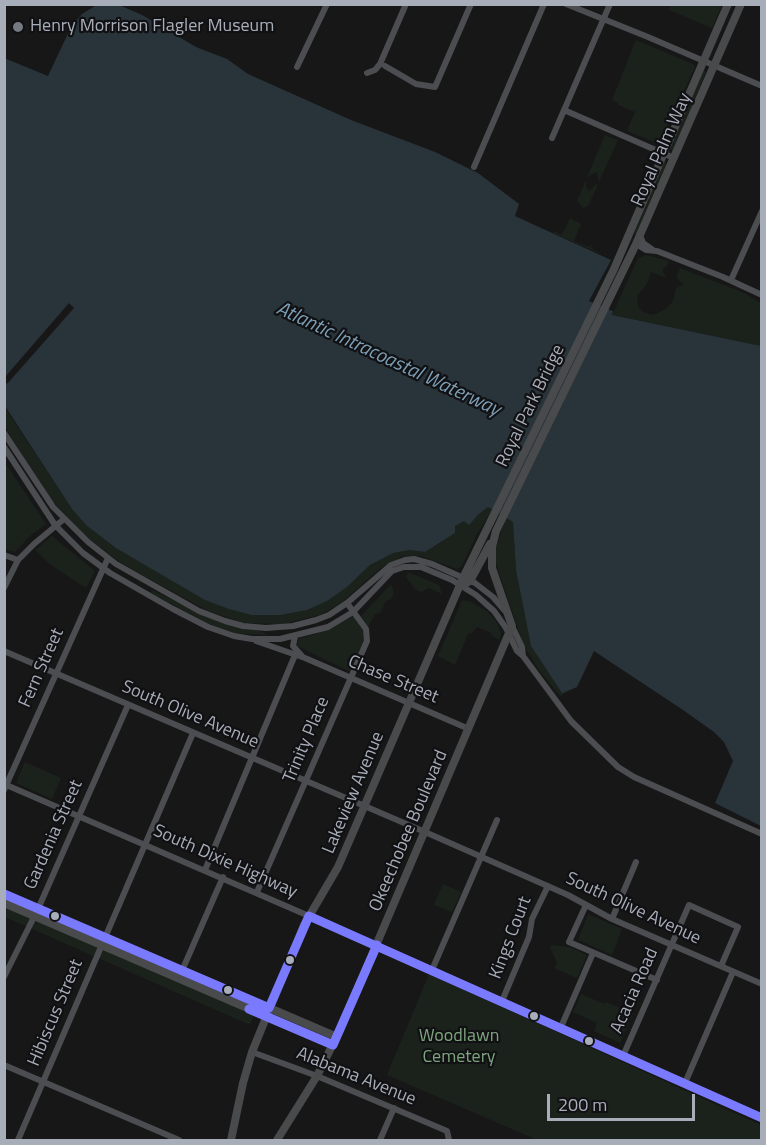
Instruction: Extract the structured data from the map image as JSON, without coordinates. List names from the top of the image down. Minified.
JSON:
{"streets":{"main road":["Royal Palm Way","Royal Park Bridge","Lakeview Avenue","Okeechobee Boulevard","South Dixie Highway"],"street":["Fern Street","Chase Street","South Olive Avenue","Trinity Place","Gardenia Street","Kings Court","Acacia Road","Hibiscus Street","Alabama Avenue"]},"crossings":[["Royal Palm Way","Royal Park Bridge"],["Royal Park Bridge","Lakeview Avenue"],["Fern Street","South Olive Avenue"],["Fern Street","South Dixie Highway"],["Chase Street","Trinity Place"],["Chase Street","Lakeview Avenue"],["Chase Street","Okeechobee Boulevard"],["South Olive Avenue","Trinity Place"],["South Olive Avenue","Lakeview Avenue"],["South Olive Avenue","Okeechobee Boulevard"],["South Olive Avenue","Gardenia Street"],["South Olive Avenue","Kings Court"],["South Olive Avenue","Acacia Road"],["South Olive Avenue","Hibiscus Street"],["Trinity Place","South Dixie Highway"],["Lakeview Avenue","South Dixie Highway"],["Okeechobee Boulevard","South Dixie Highway"],["Okeechobee Boulevard","Alabama Avenue"],["Gardenia Street","South Dixie Highway"],["South Dixie Highway","Kings Court"],["South Dixie Highway","Acacia Road"],["South Dixie Highway","Hibiscus Street"]],"water":["Atlantic Intracoastal Waterway"],"parks":["Woodlawn Cemetery"],"places":["Henry Morrison Flagler Museum"],"scale_bar":"200 m"}
